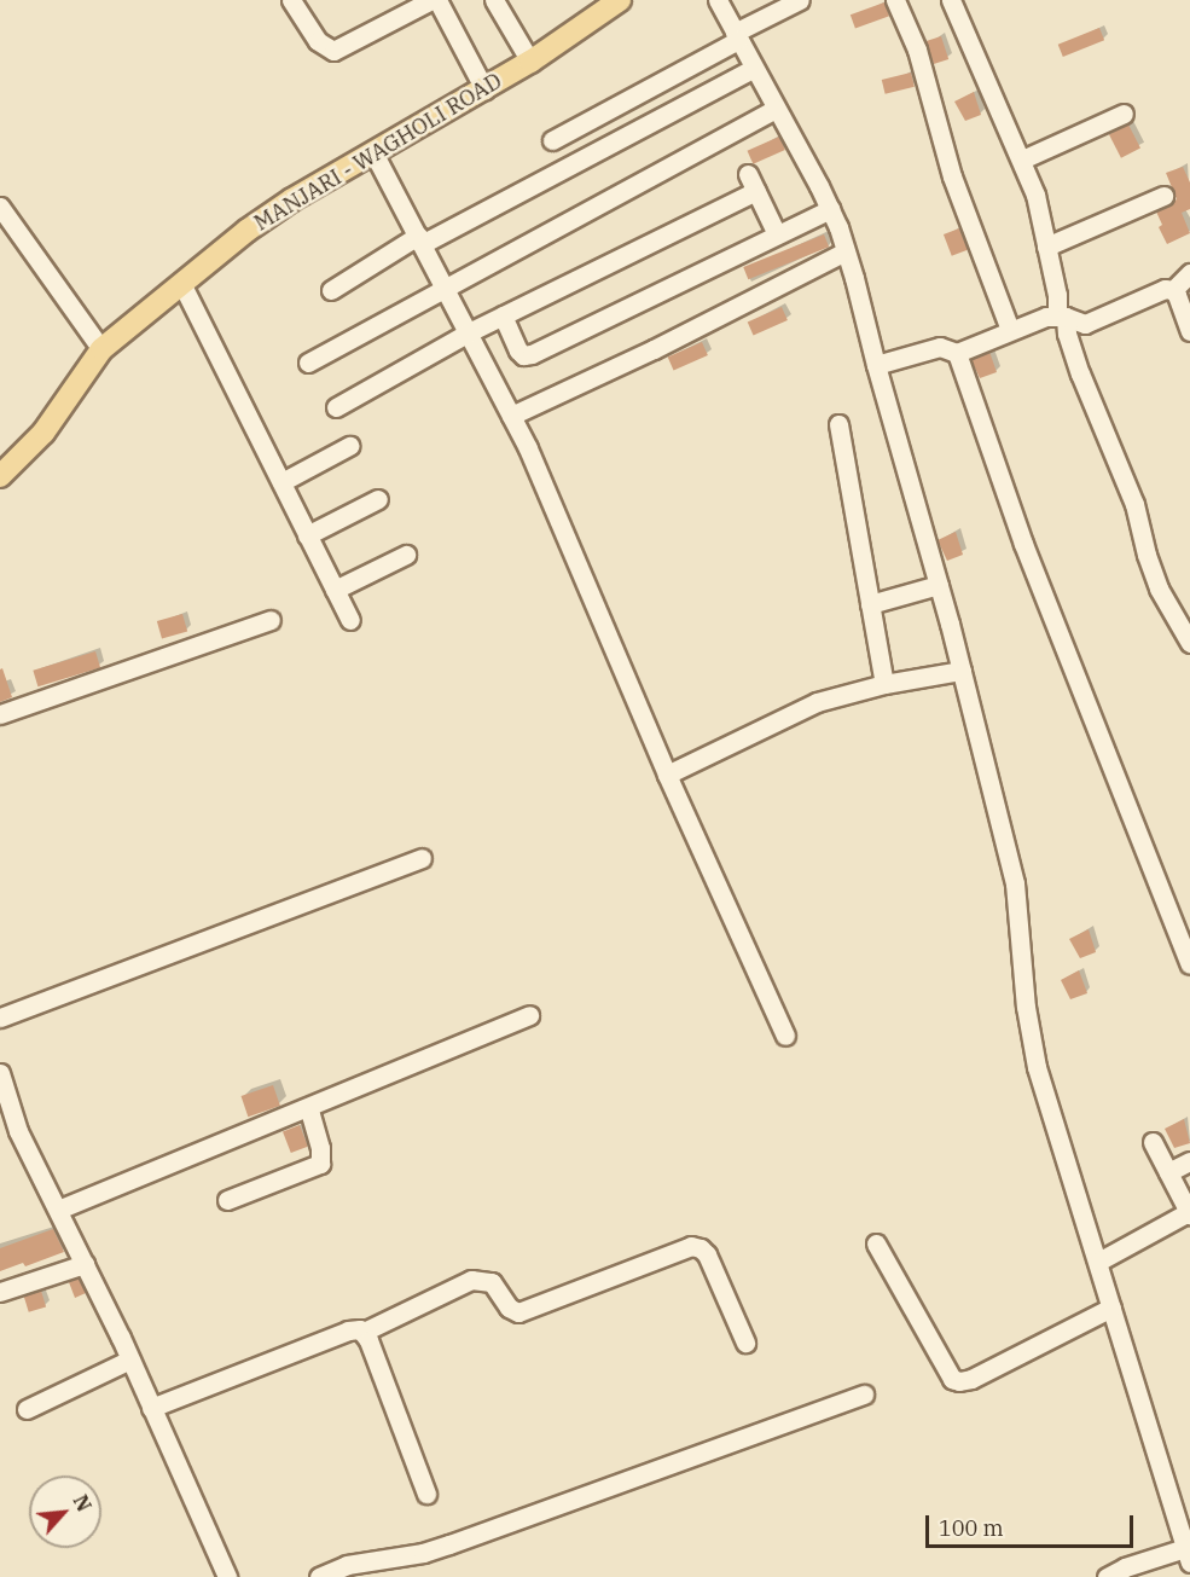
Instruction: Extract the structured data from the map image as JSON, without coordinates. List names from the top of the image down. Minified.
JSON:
{"streets":{"main road":["MANJARI - WAGHOLI ROAD"]},"scale_bar":"100 m","north":"top right"}
